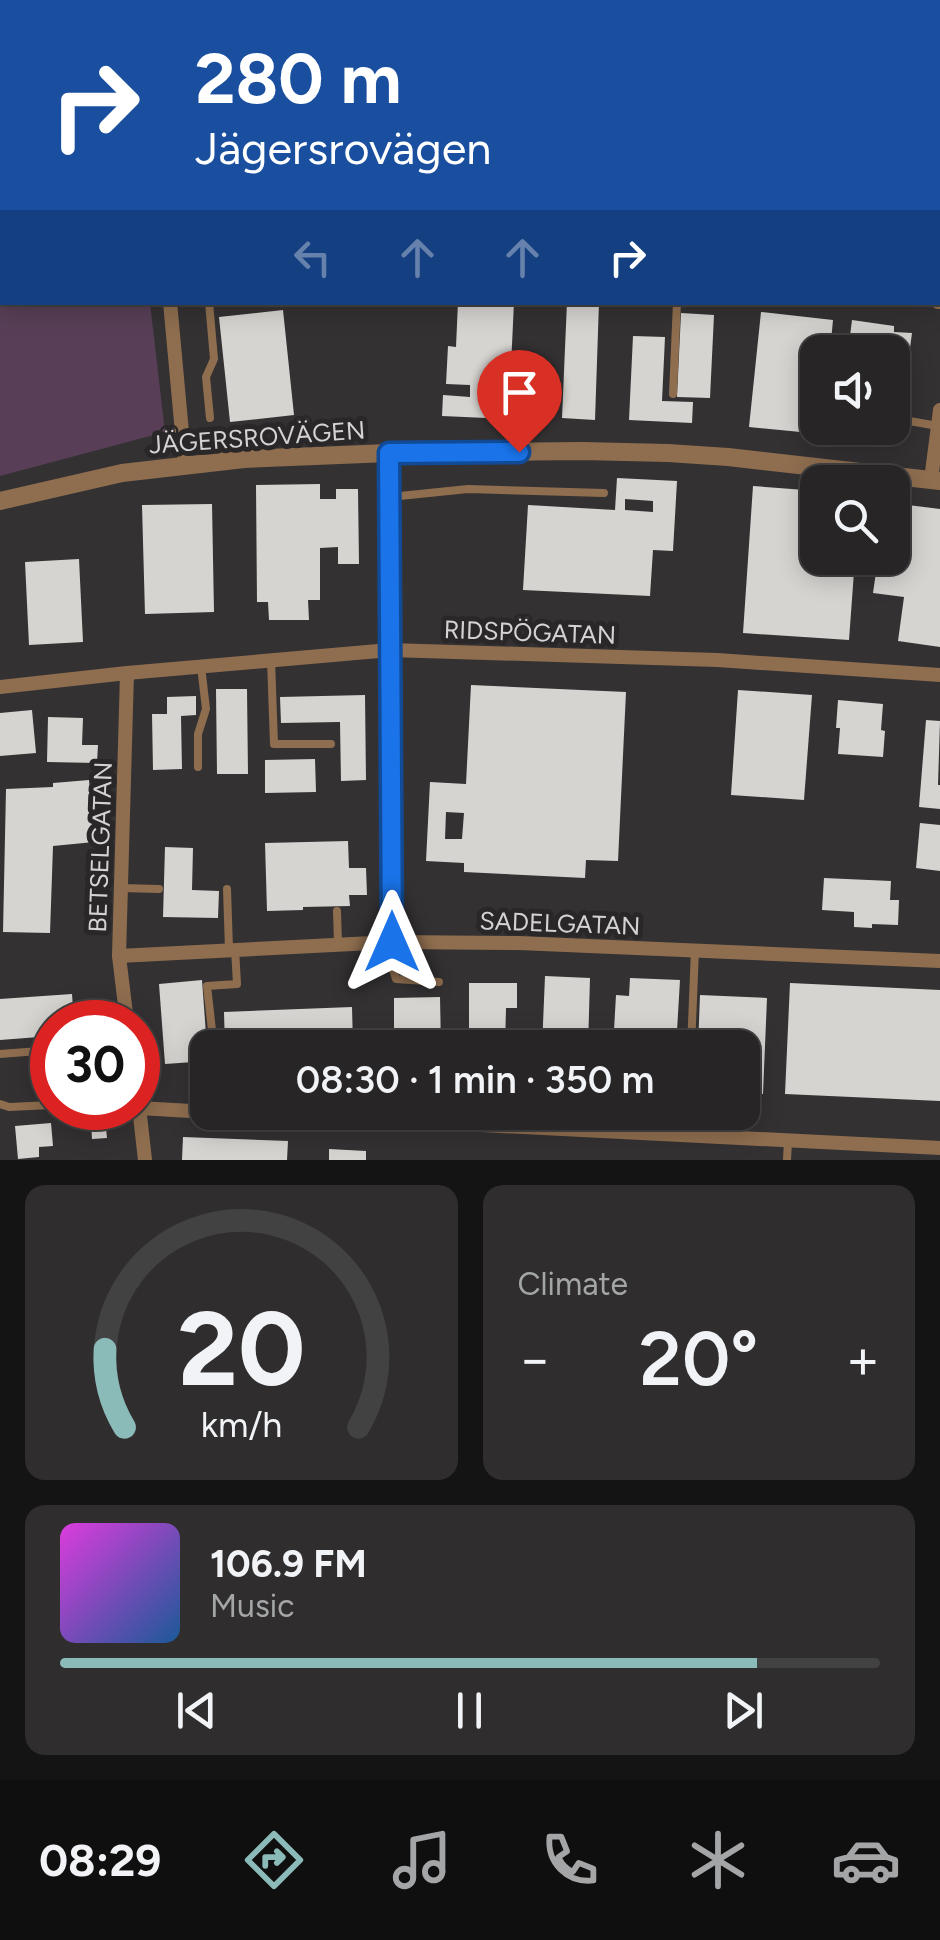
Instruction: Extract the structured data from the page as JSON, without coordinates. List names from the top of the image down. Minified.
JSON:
{"streets":{"street":["JÄGERSROVÄGEN","RIDSPÖGATAN","BETSELGATAN","SADELGATAN"]},"crossings":[["RIDSPÖGATAN","BETSELGATAN"],["BETSELGATAN","SADELGATAN"]],"page":{"turn":["280 m","Jägersrovägen"],"limit":"30","trip":"08:30 · 1 min · 350 m","tile":"Climate","heat":["−","20°","+"],"song":["106.9 FM","Music"],"tabs":"08:29","gauge":["20","km/h"]}}
